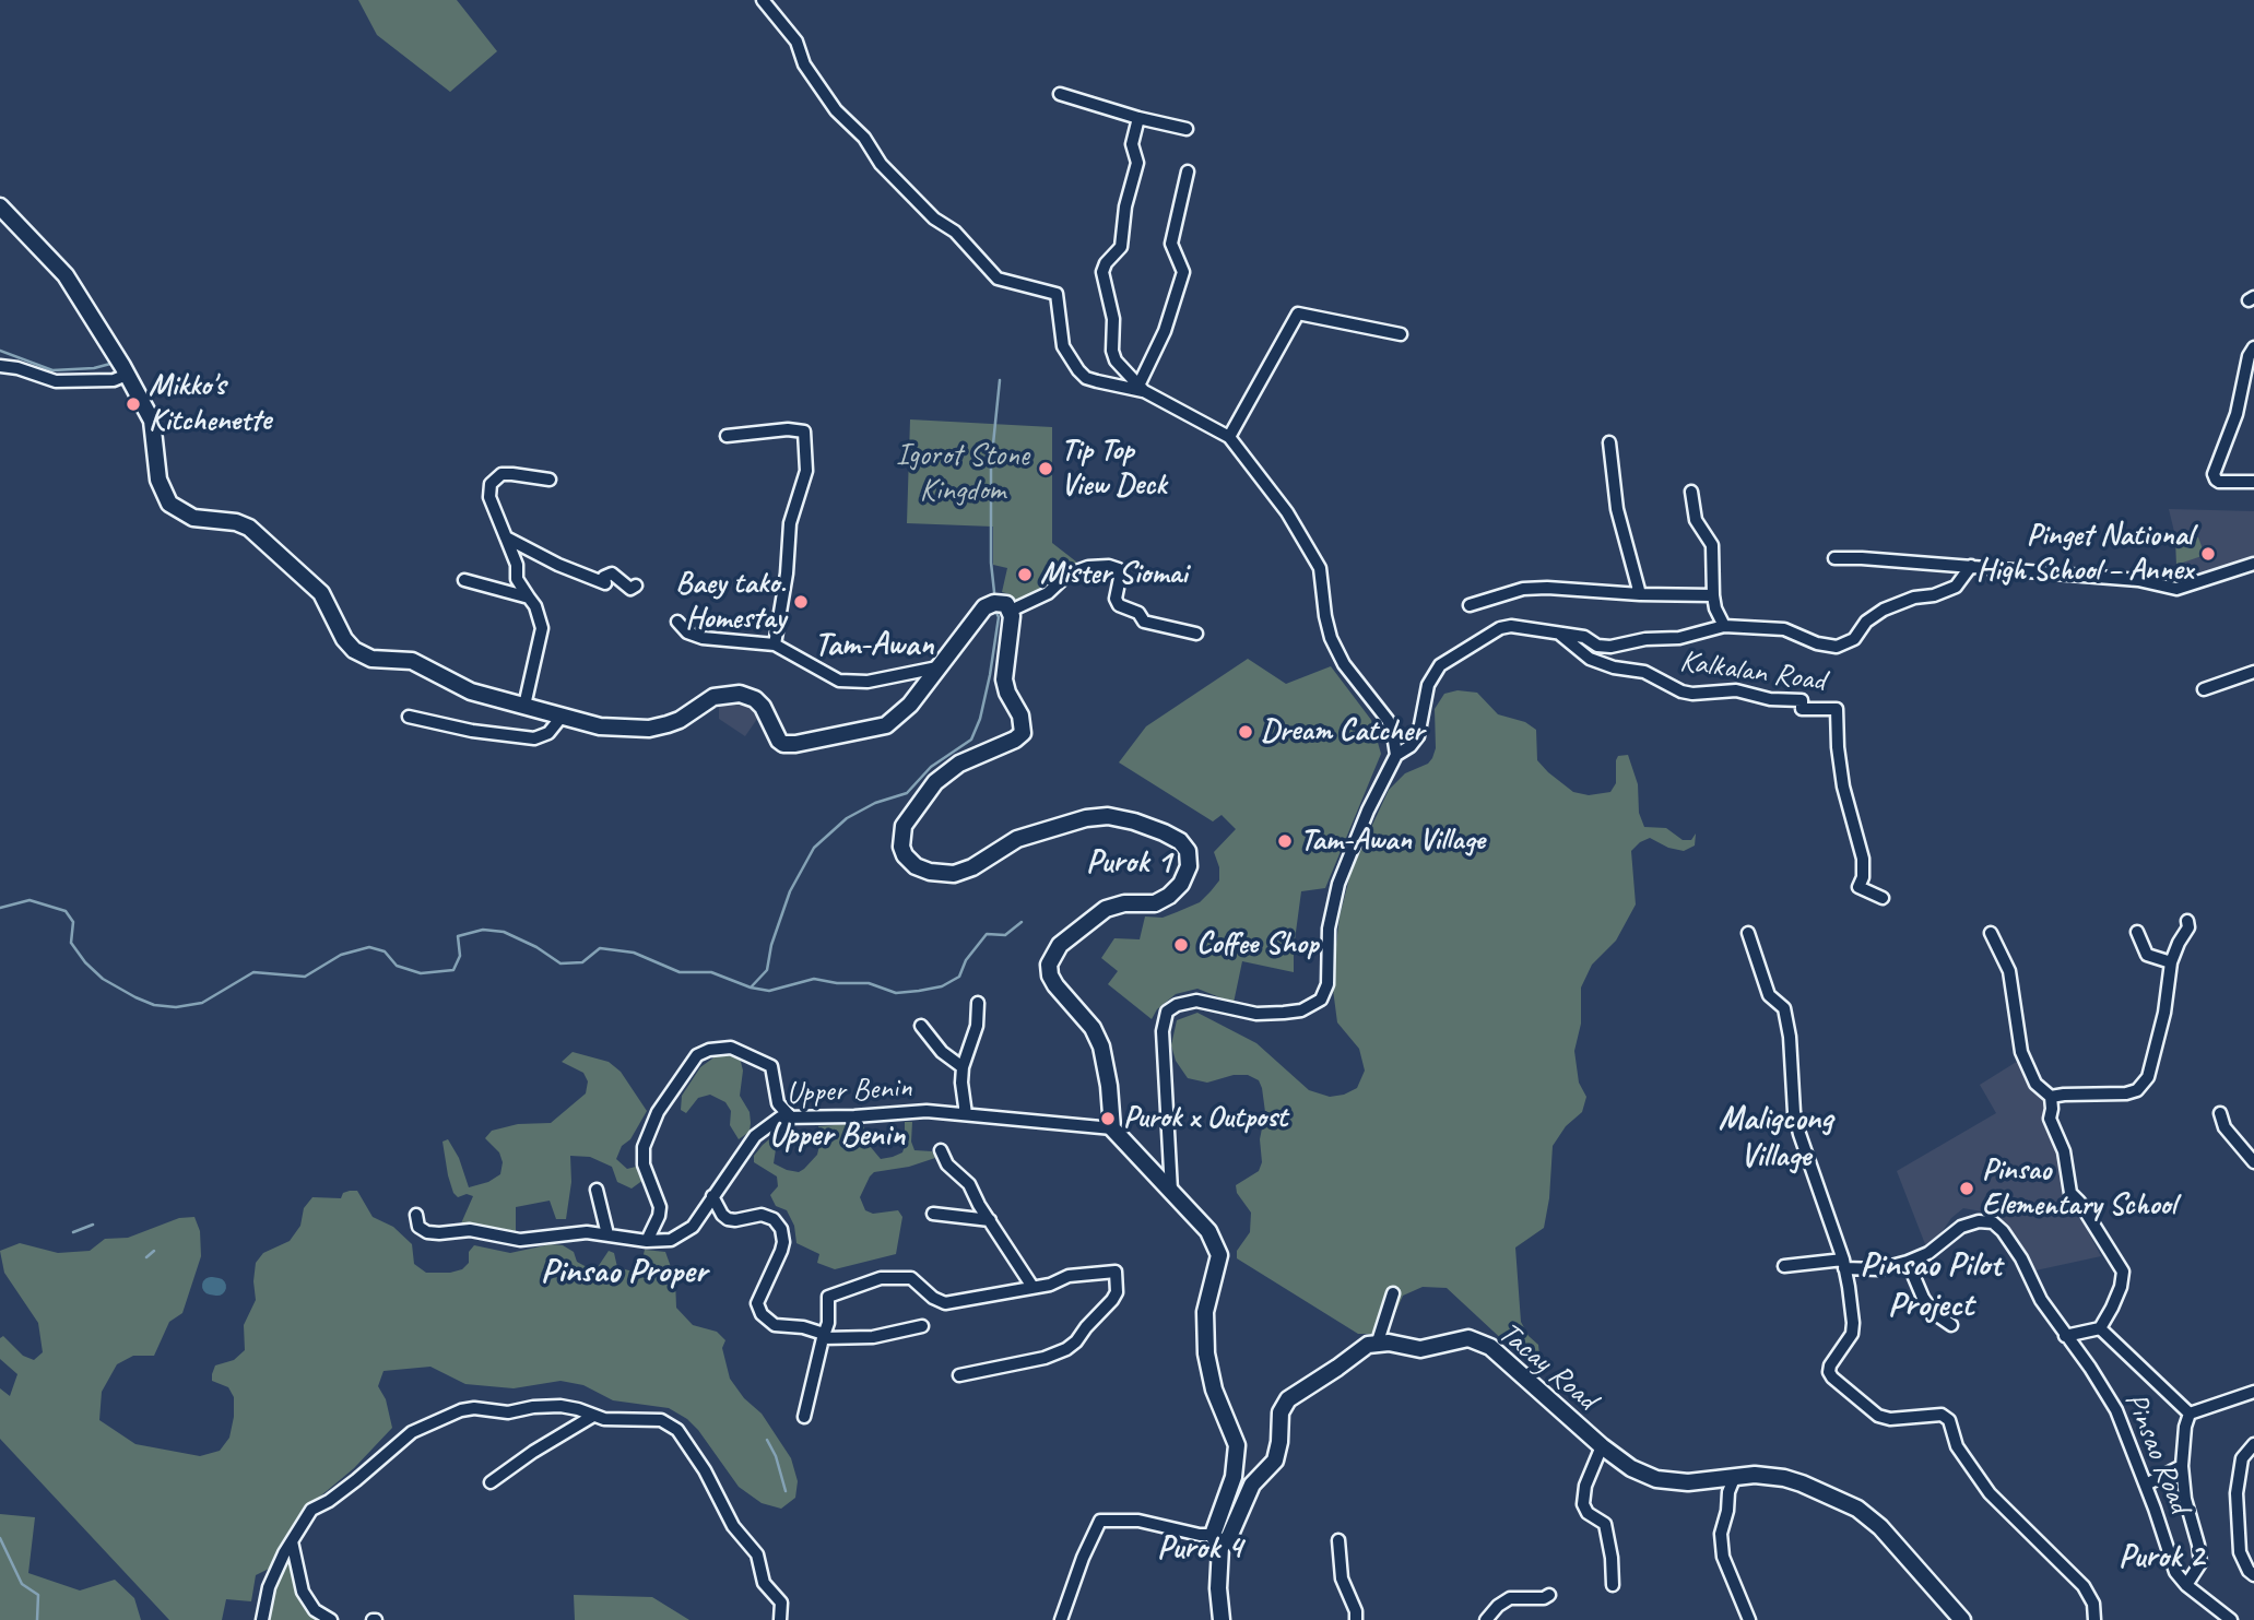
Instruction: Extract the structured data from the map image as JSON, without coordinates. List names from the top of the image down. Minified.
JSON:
{"streets":{"main road":["Tacay Road"],"street":["Kalkalan Road","Upper Benin","Pinsao Road"]},"districts":["Tam-Awan","Purok 1","Maligcong Village","Upper Benin","Pinsao Pilot Project","Pinsao Proper","Purok 4","Purok 2"],"parks":["Igorot Stone Kingdom"],"places":["Mikko's Kitchenette","Tip Top View Deck","Pinget National High School – Annex","Mister Siomai","Baey tako. Homestay","Dream Catcher","Tam-Awan Village","Coffee Shop","Purok x Outpost","Pinsao Elementary School"]}
